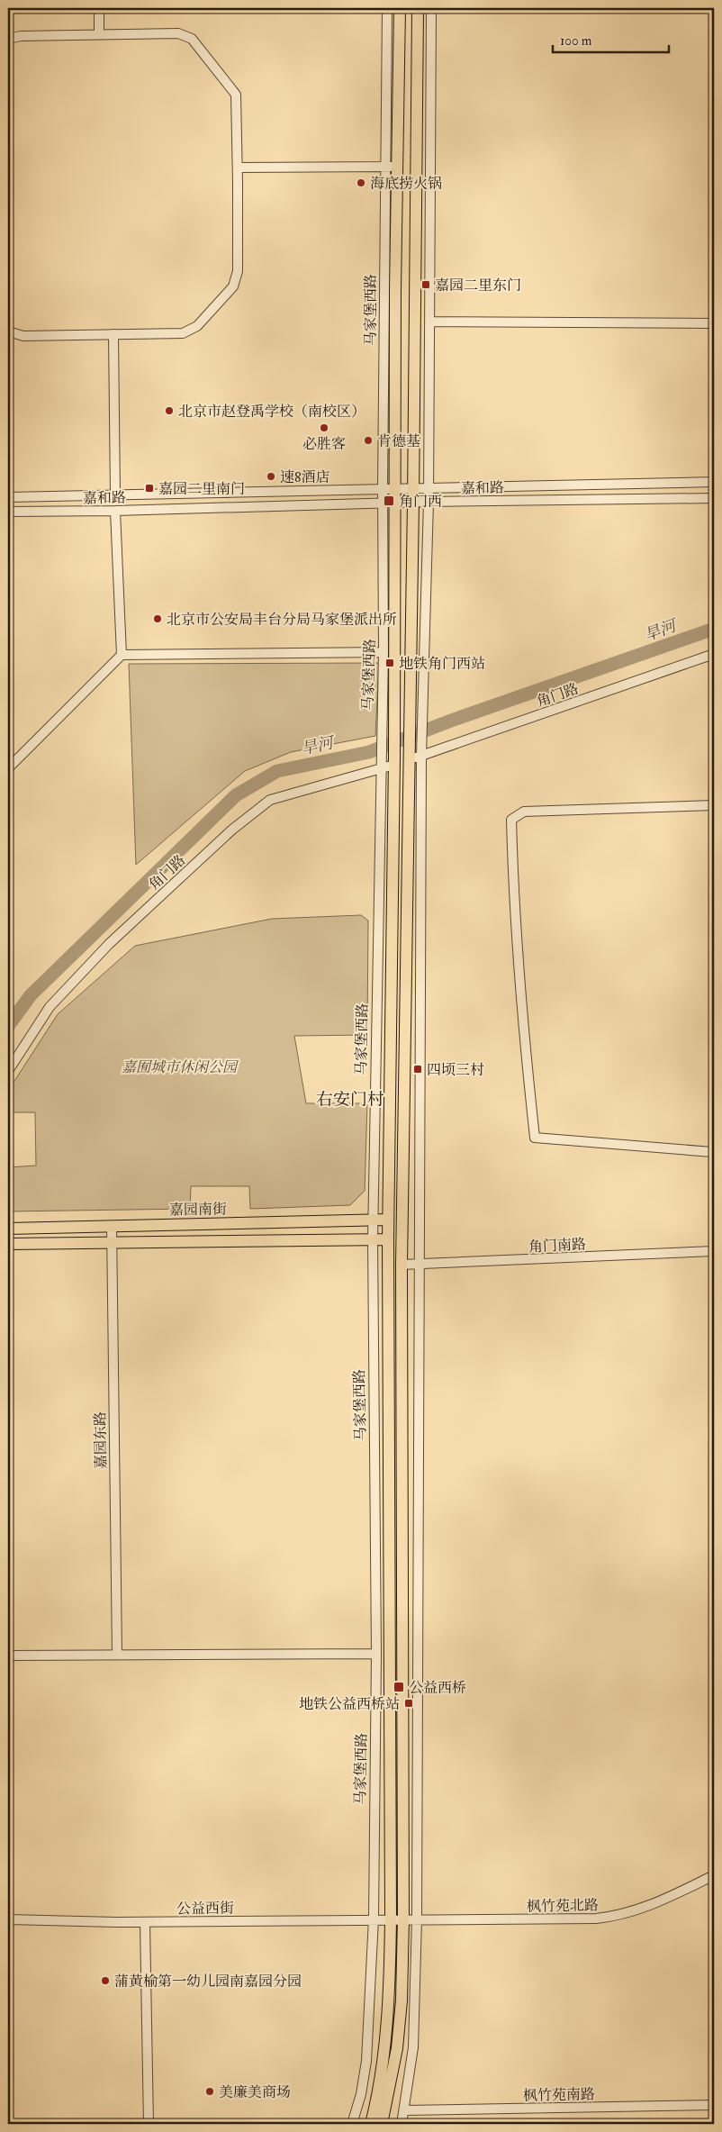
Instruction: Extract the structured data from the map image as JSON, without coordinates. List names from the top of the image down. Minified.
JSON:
{"streets":{"main road":["马家堡西路","嘉园南街"],"street":["嘉和路","角门路","角门南路","嘉园东路","枫竹苑北路","公益西街","枫竹苑南路"]},"crossings":[["马家堡西路","嘉和路"],["马家堡西路","角门路"],["马家堡西路","嘉园南街"],["马家堡西路","公益西街"],["嘉园南街","嘉园东路"],["枫竹苑北路","公益西街"]],"districts":["右安门村"],"water":["旱河"],"parks":["嘉囿城市休闲公园"],"places":{"other":["海底捞火锅","北京市赵登禹学校（南校区）","必胜客","肯德基","速8酒店","北京市公安局丰台分局马家堡派出所","蒲黄榆第一幼儿园南嘉园分园","美廉美商场"],"transit":["嘉园二里东门","嘉园二里南门","角门西","地铁角门西站","四顷三村","公益西桥","地铁公益西桥站"]},"scale_bar":"100 m"}
